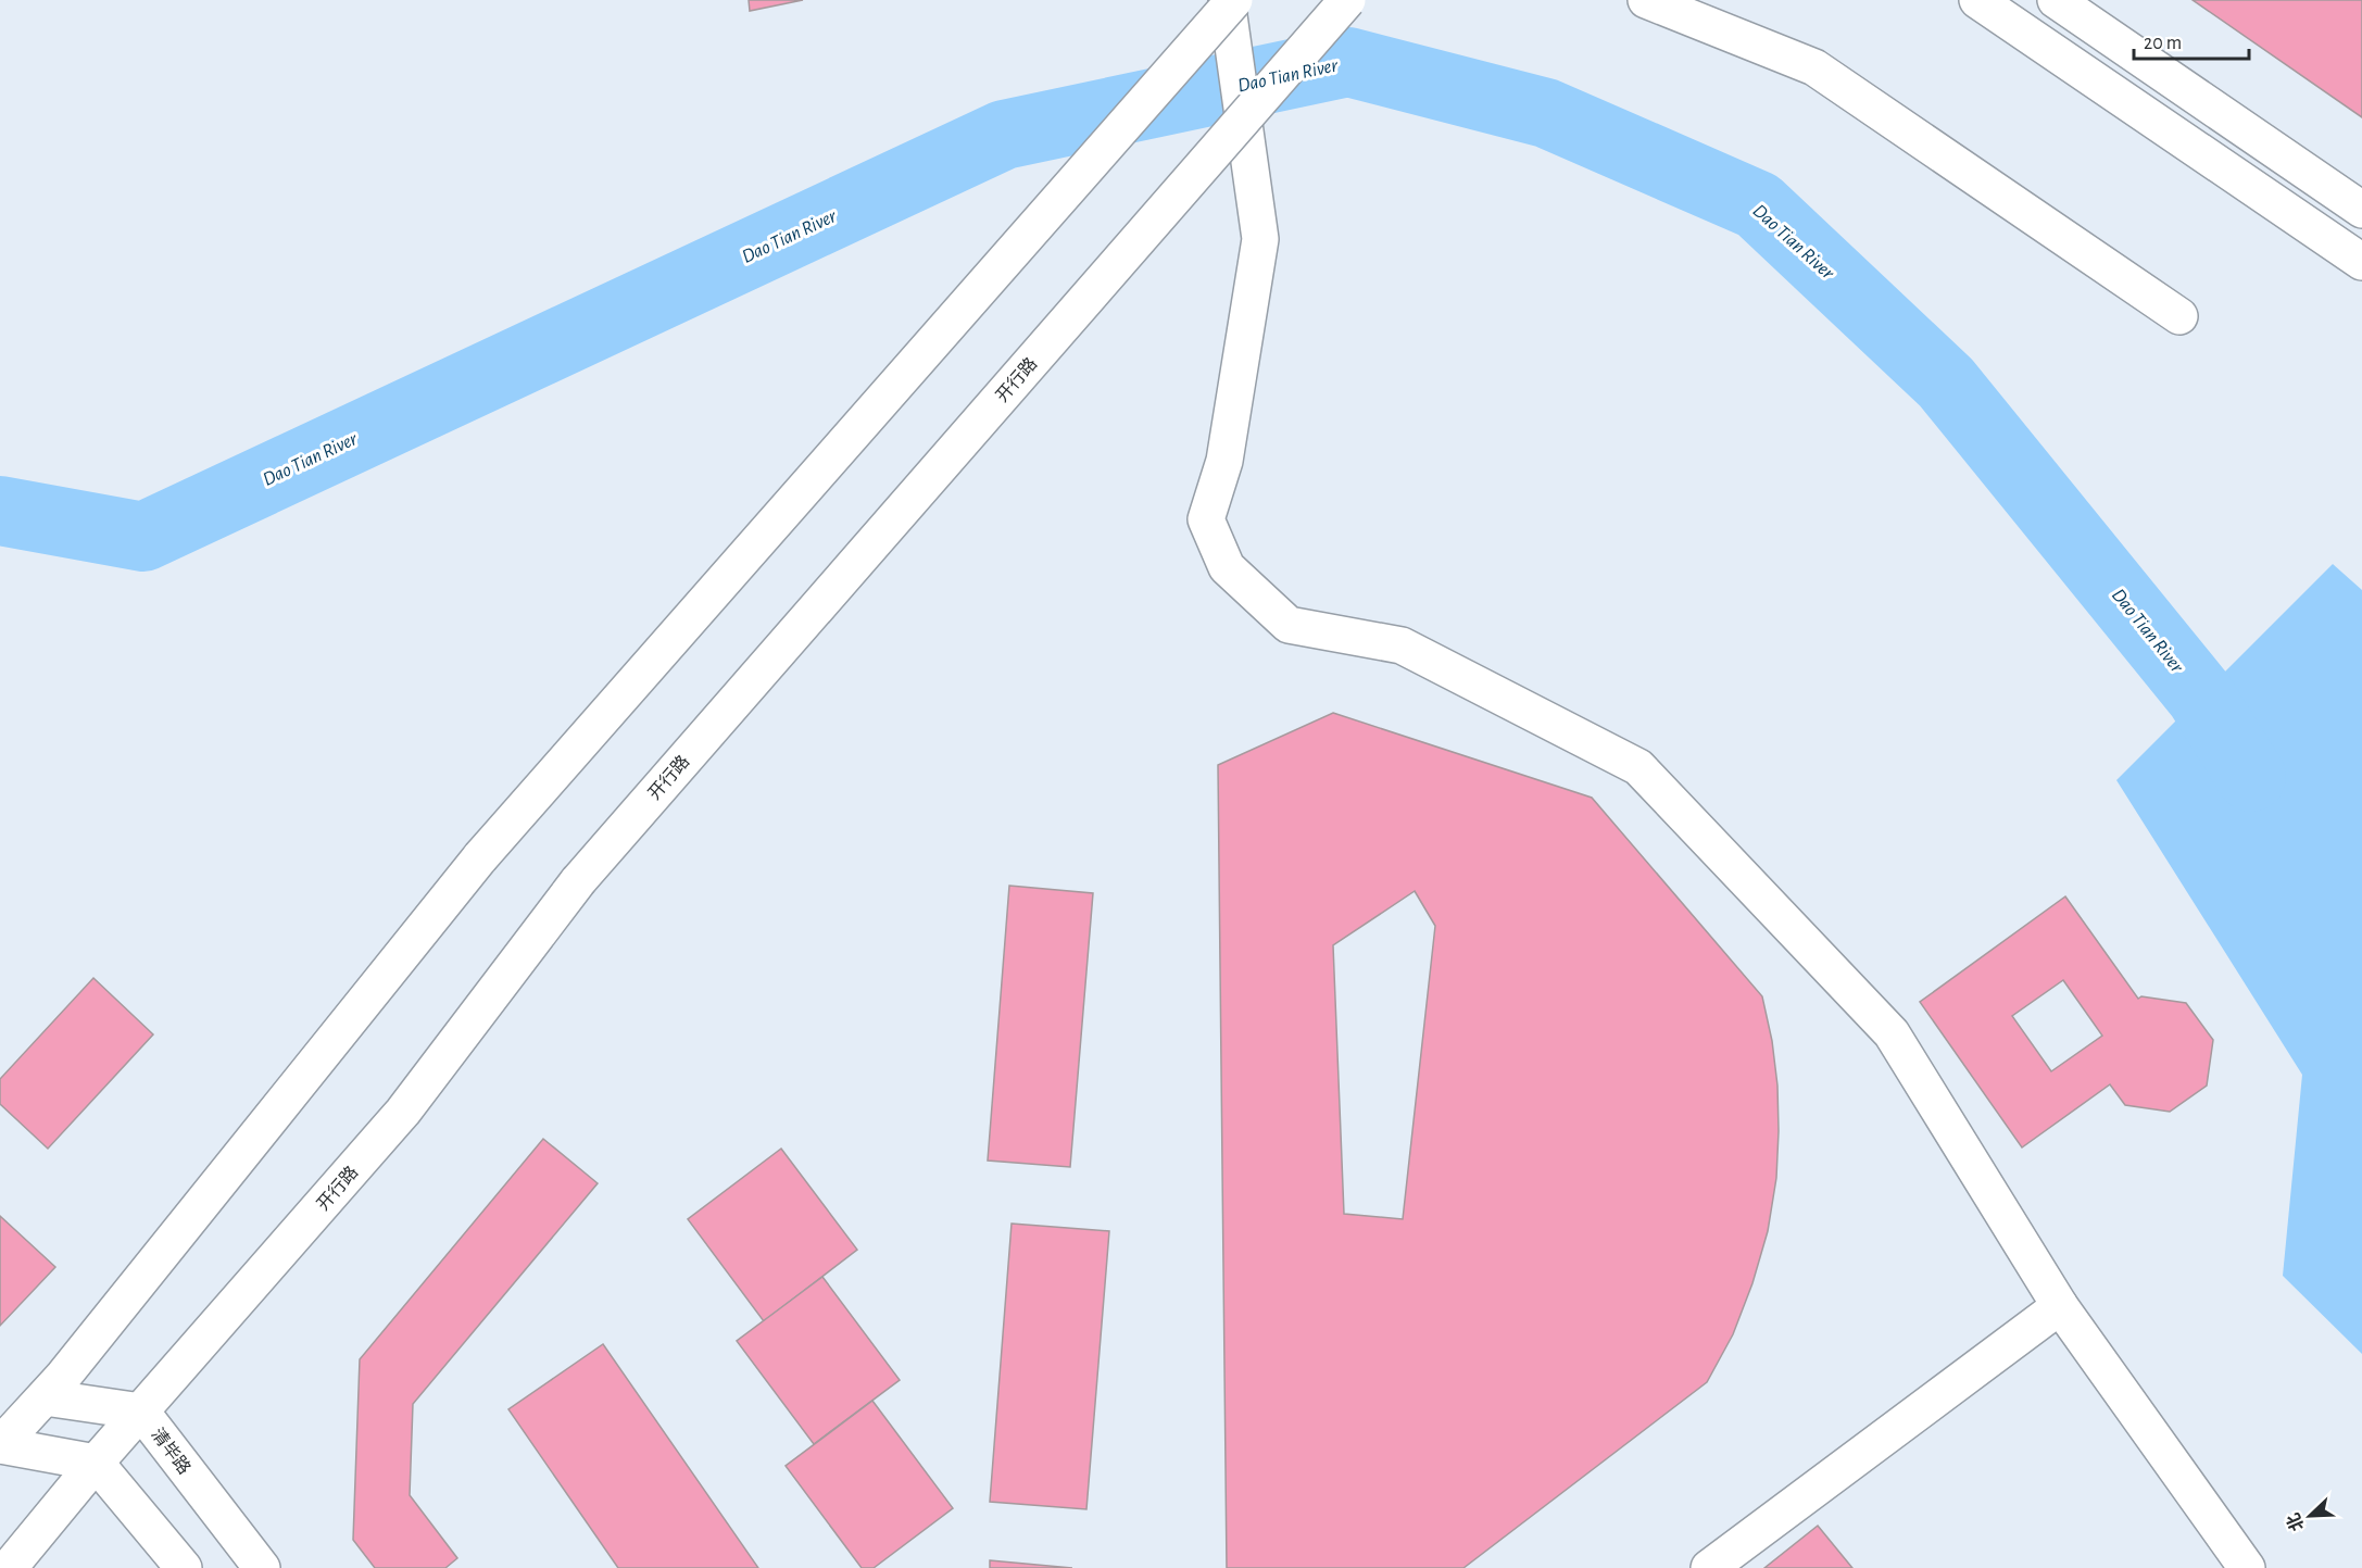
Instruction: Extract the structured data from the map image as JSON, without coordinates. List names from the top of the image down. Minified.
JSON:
{"streets":{"main road":["开行路","清毕路"]},"crossings":[["开行路","清毕路"]],"water":["Dao Tian River"],"scale_bar":"20 m","north":"bottom left"}
